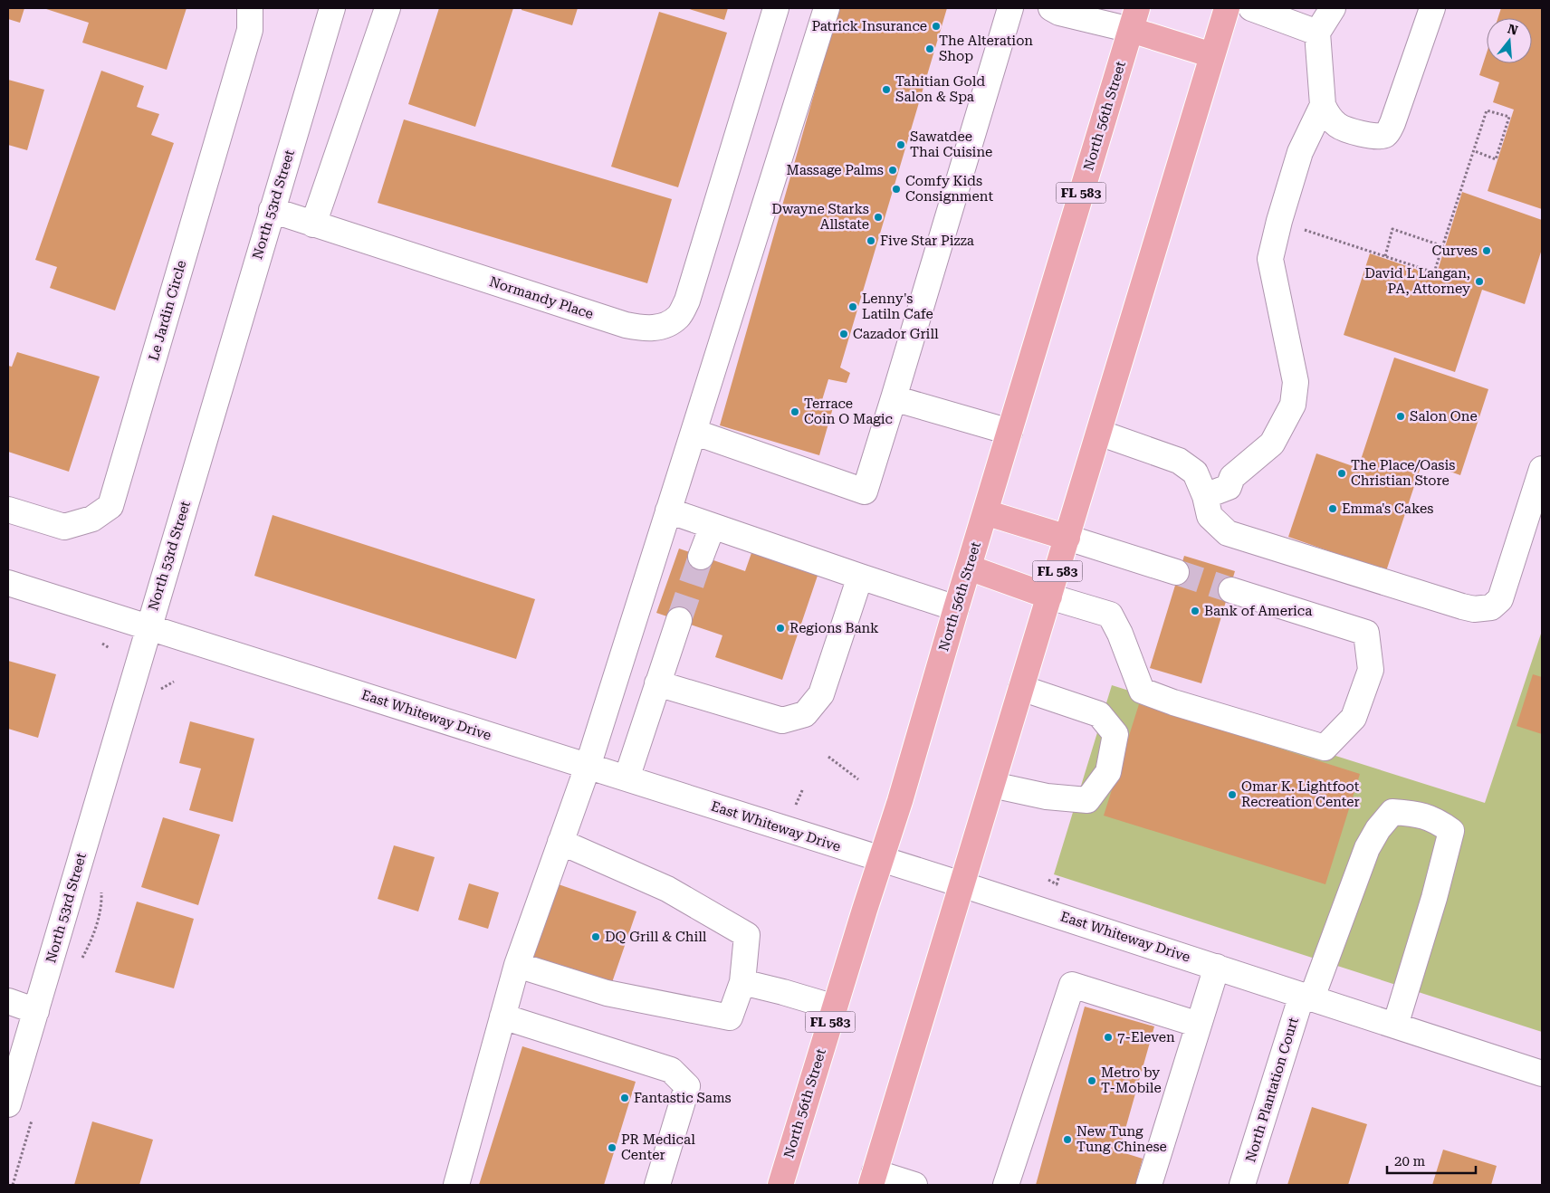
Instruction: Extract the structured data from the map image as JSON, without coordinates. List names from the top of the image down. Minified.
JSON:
{"streets":{"main road":["North 56th Street","FL 583"],"street":["North 53rd Street","Normandy Place","Le Jardin Circle","East Whiteway Drive","North Plantation Court"]},"crossings":[["North 56th Street","East Whiteway Drive"],["FL 583","East Whiteway Drive"],["North 53rd Street","Normandy Place"],["North 53rd Street","East Whiteway Drive"],["East Whiteway Drive","North Plantation Court"]],"places":["Patrick Insurance","The Alteration Shop","Tahitian Gold Salon & Spa","Sawatdee Thai Cuisine","Massage Palms","Comfy Kids Consignment","Dwayne Starks Allstate","Five Star Pizza","Curves","David L Langan, PA, Attorney","Lenny's Latiln Cafe","Cazador Grill","Terrace Coin O Magic","Salon One","The Place/Oasis Christian Store","Emma's Cakes","Bank of America","Regions Bank","Omar K. Lightfoot Recreation Center","DQ Grill & Chill","7-Eleven","Metro by T-Mobile","Fantastic Sams","New Tung Tung Chinese","PR Medical Center"],"scale_bar":"20 m","north":"top"}
